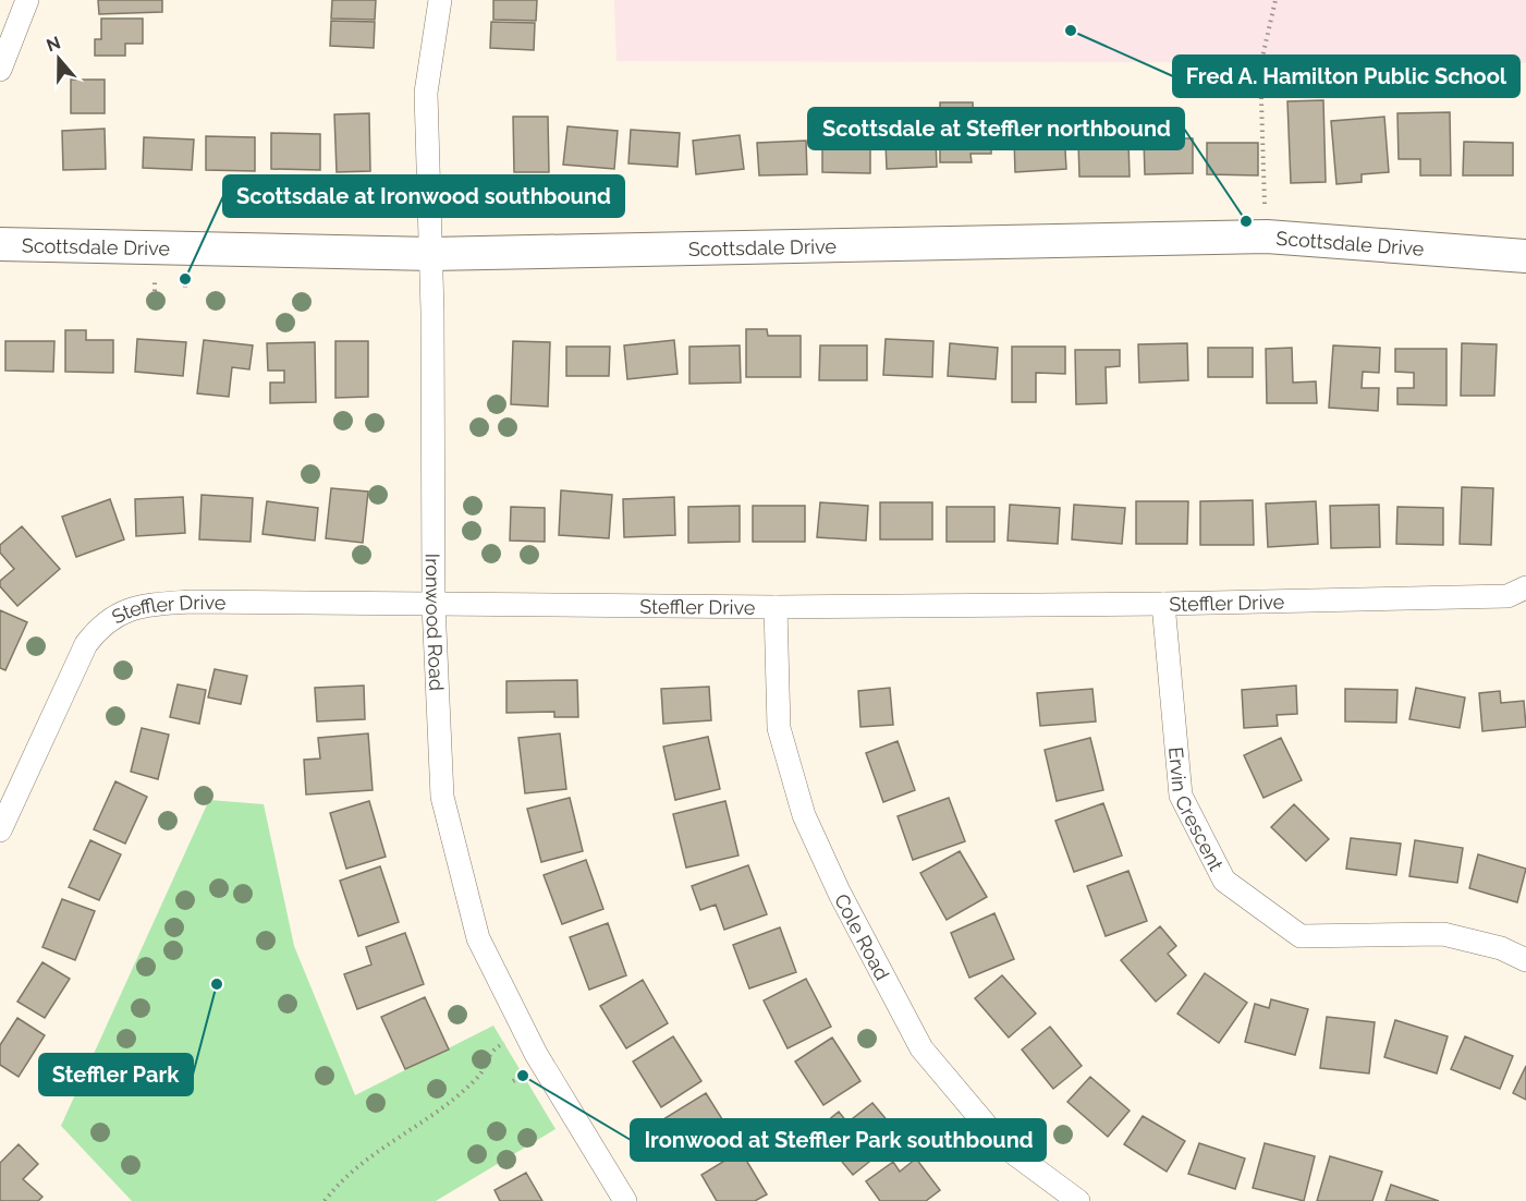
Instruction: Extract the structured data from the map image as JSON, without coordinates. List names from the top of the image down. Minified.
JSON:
{"streets":{"street":["Scottsdale Drive","Steffler Drive","Ironwood Road","Ervin Crescent","Cole Road"]},"crossings":[["Scottsdale Drive","Ironwood Road"],["Steffler Drive","Ironwood Road"],["Steffler Drive","Ervin Crescent"],["Steffler Drive","Cole Road"]],"places":["Fred A. Hamilton Public School","Scottsdale at Steffler northbound","Scottsdale at Ironwood southbound","Steffler Park","Ironwood at Steffler Park southbound"],"north":"top"}
